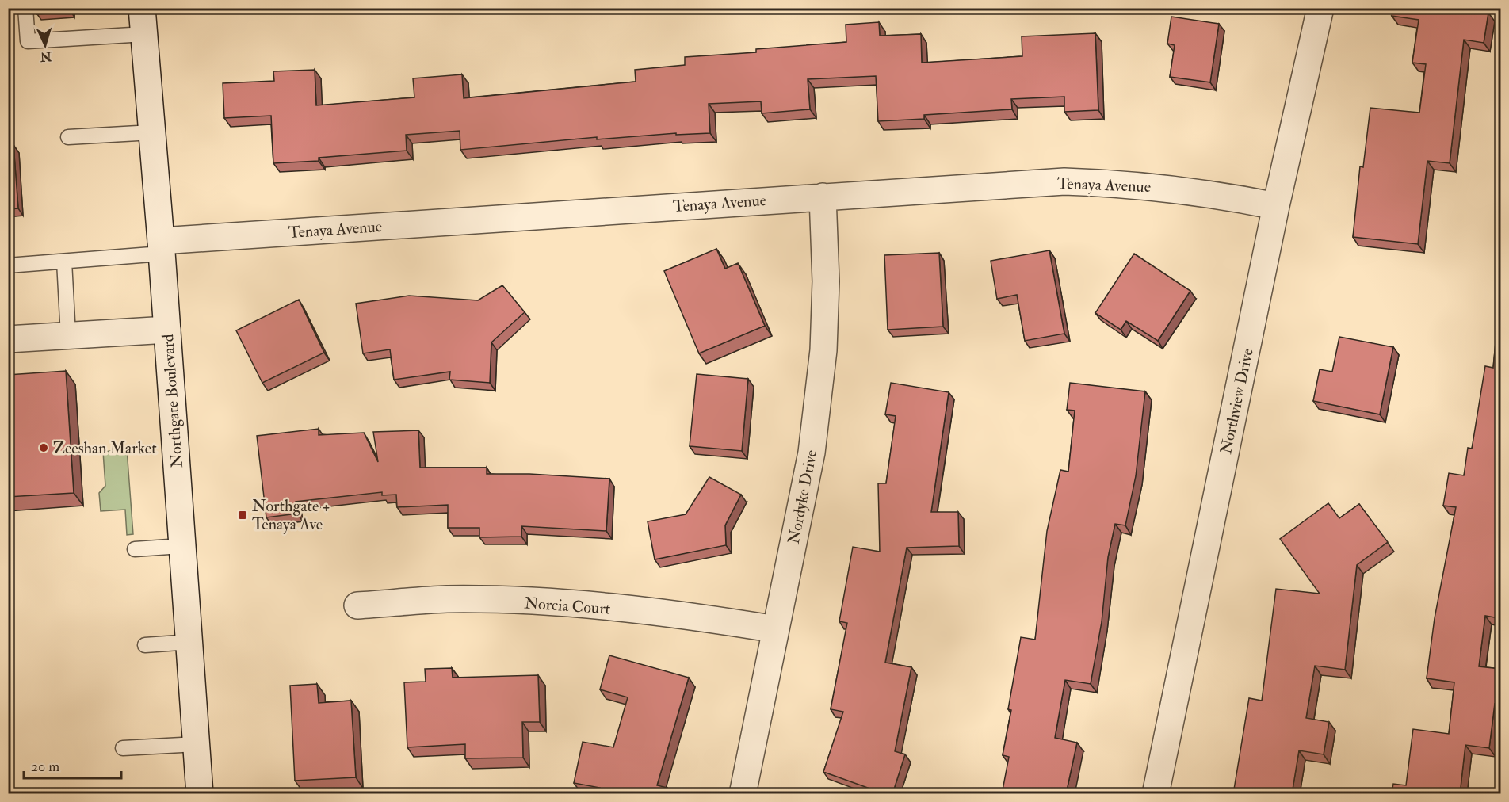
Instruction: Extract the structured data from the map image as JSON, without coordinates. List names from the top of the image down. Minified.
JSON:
{"streets":{"street":["Tenaya Avenue","Northgate Boulevard","Northview Drive","Nordyke Drive","Norcia Court"]},"crossings":[["Tenaya Avenue","Northgate Boulevard"],["Tenaya Avenue","Northview Drive"],["Tenaya Avenue","Nordyke Drive"],["Nordyke Drive","Norcia Court"]],"places":{"other":["Zeeshan Market"],"transit":["Northgate + Tenaya Ave"]},"scale_bar":"20 m","north":"bottom"}
